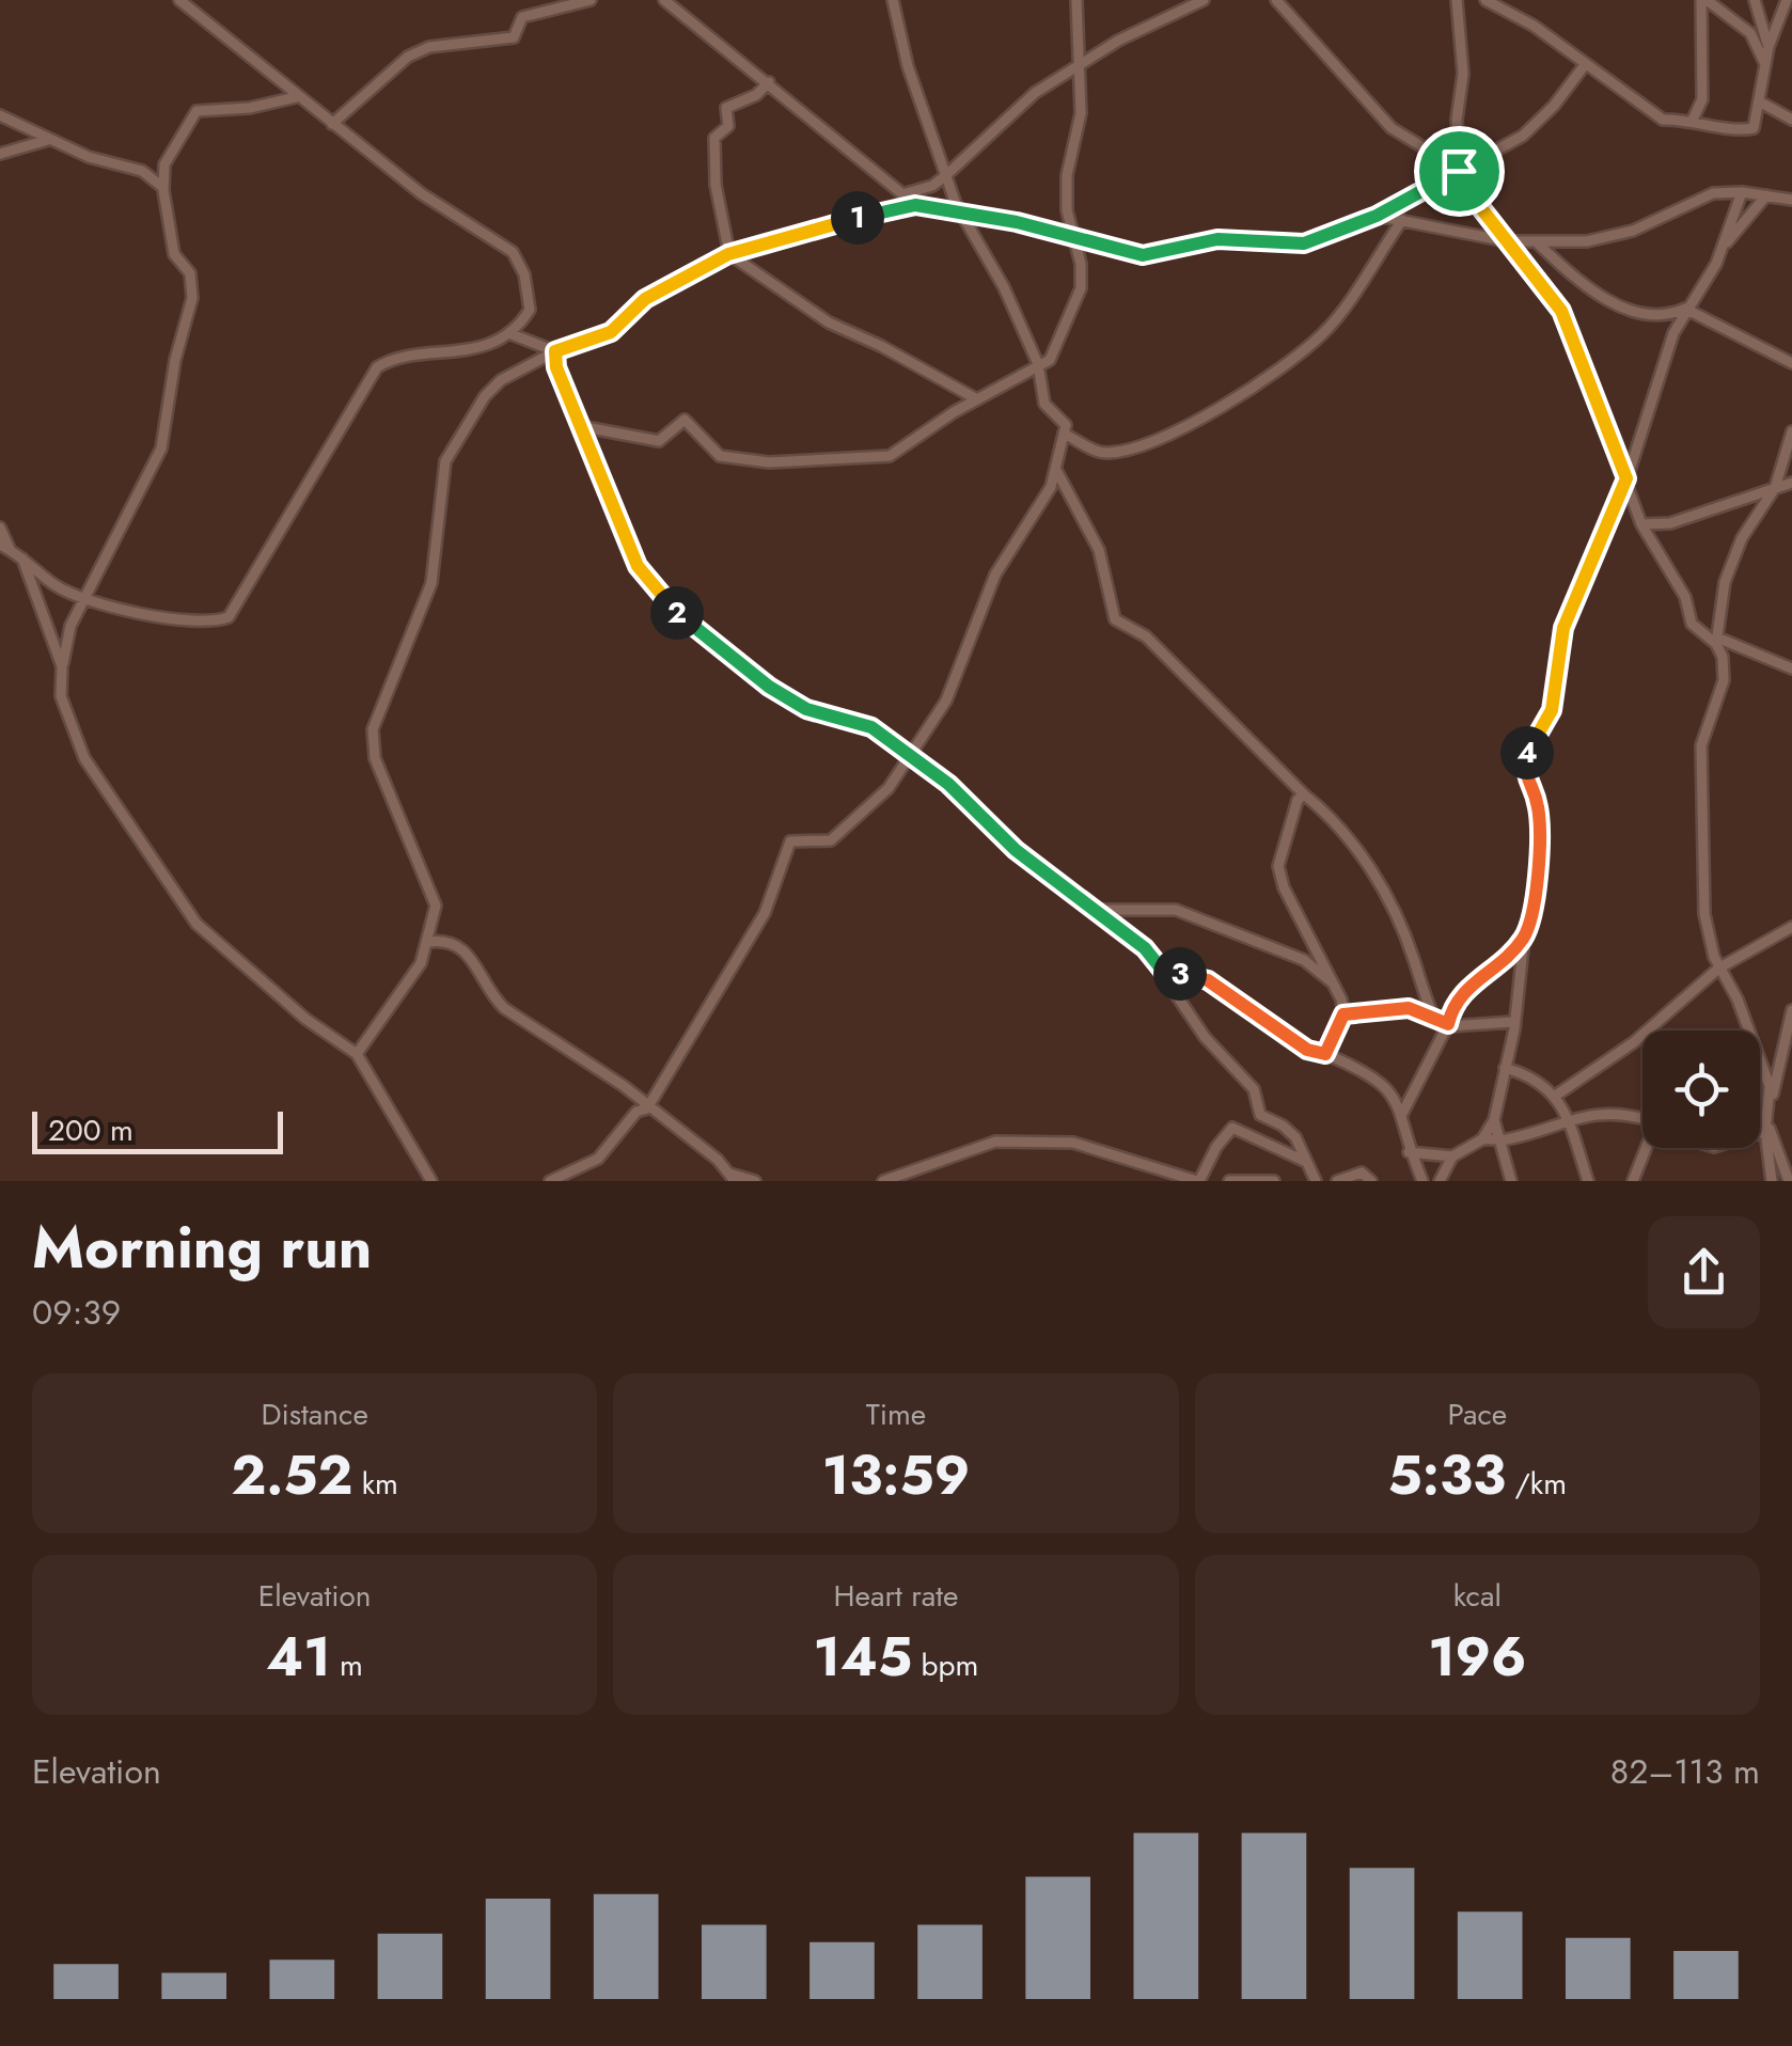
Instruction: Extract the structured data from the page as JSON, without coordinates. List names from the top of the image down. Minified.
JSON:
{"scale_bar":"200 m","page":{"pins":["1","2","4","3"],"scale":"200 m","heading":["Morning run","09:39"],"stats":[["Distance","2.52 km"],["Time","13:59"],["Pace","5:33 /km"],["Elevation","41 m"],["Heart rate","145 bpm"],["kcal","196"]],"chart":["Elevation","82–113 m"]}}
